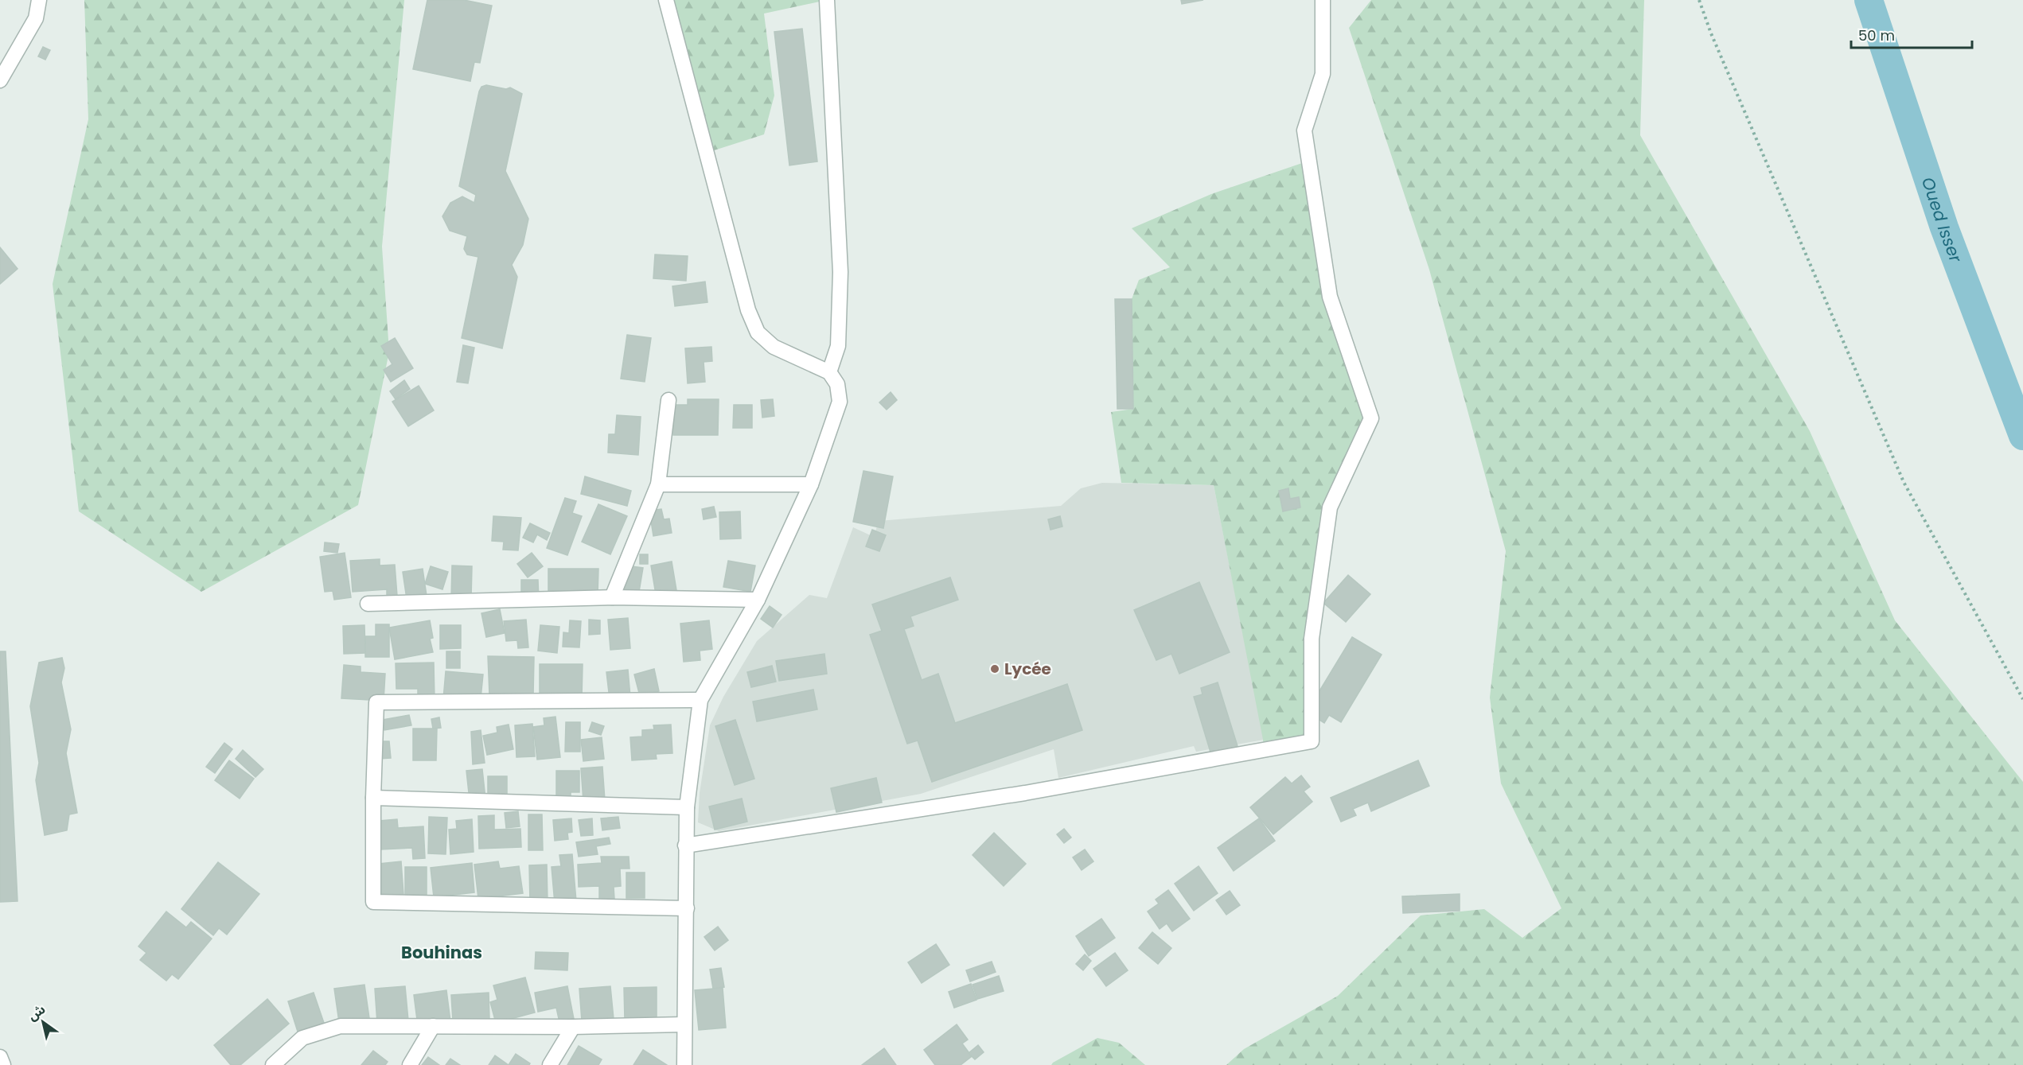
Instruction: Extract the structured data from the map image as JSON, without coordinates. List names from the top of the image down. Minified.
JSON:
{"districts":["Bouhinas"],"water":["Oued Isser"],"places":["Lycée"],"scale_bar":"50 m","north":"top left"}
